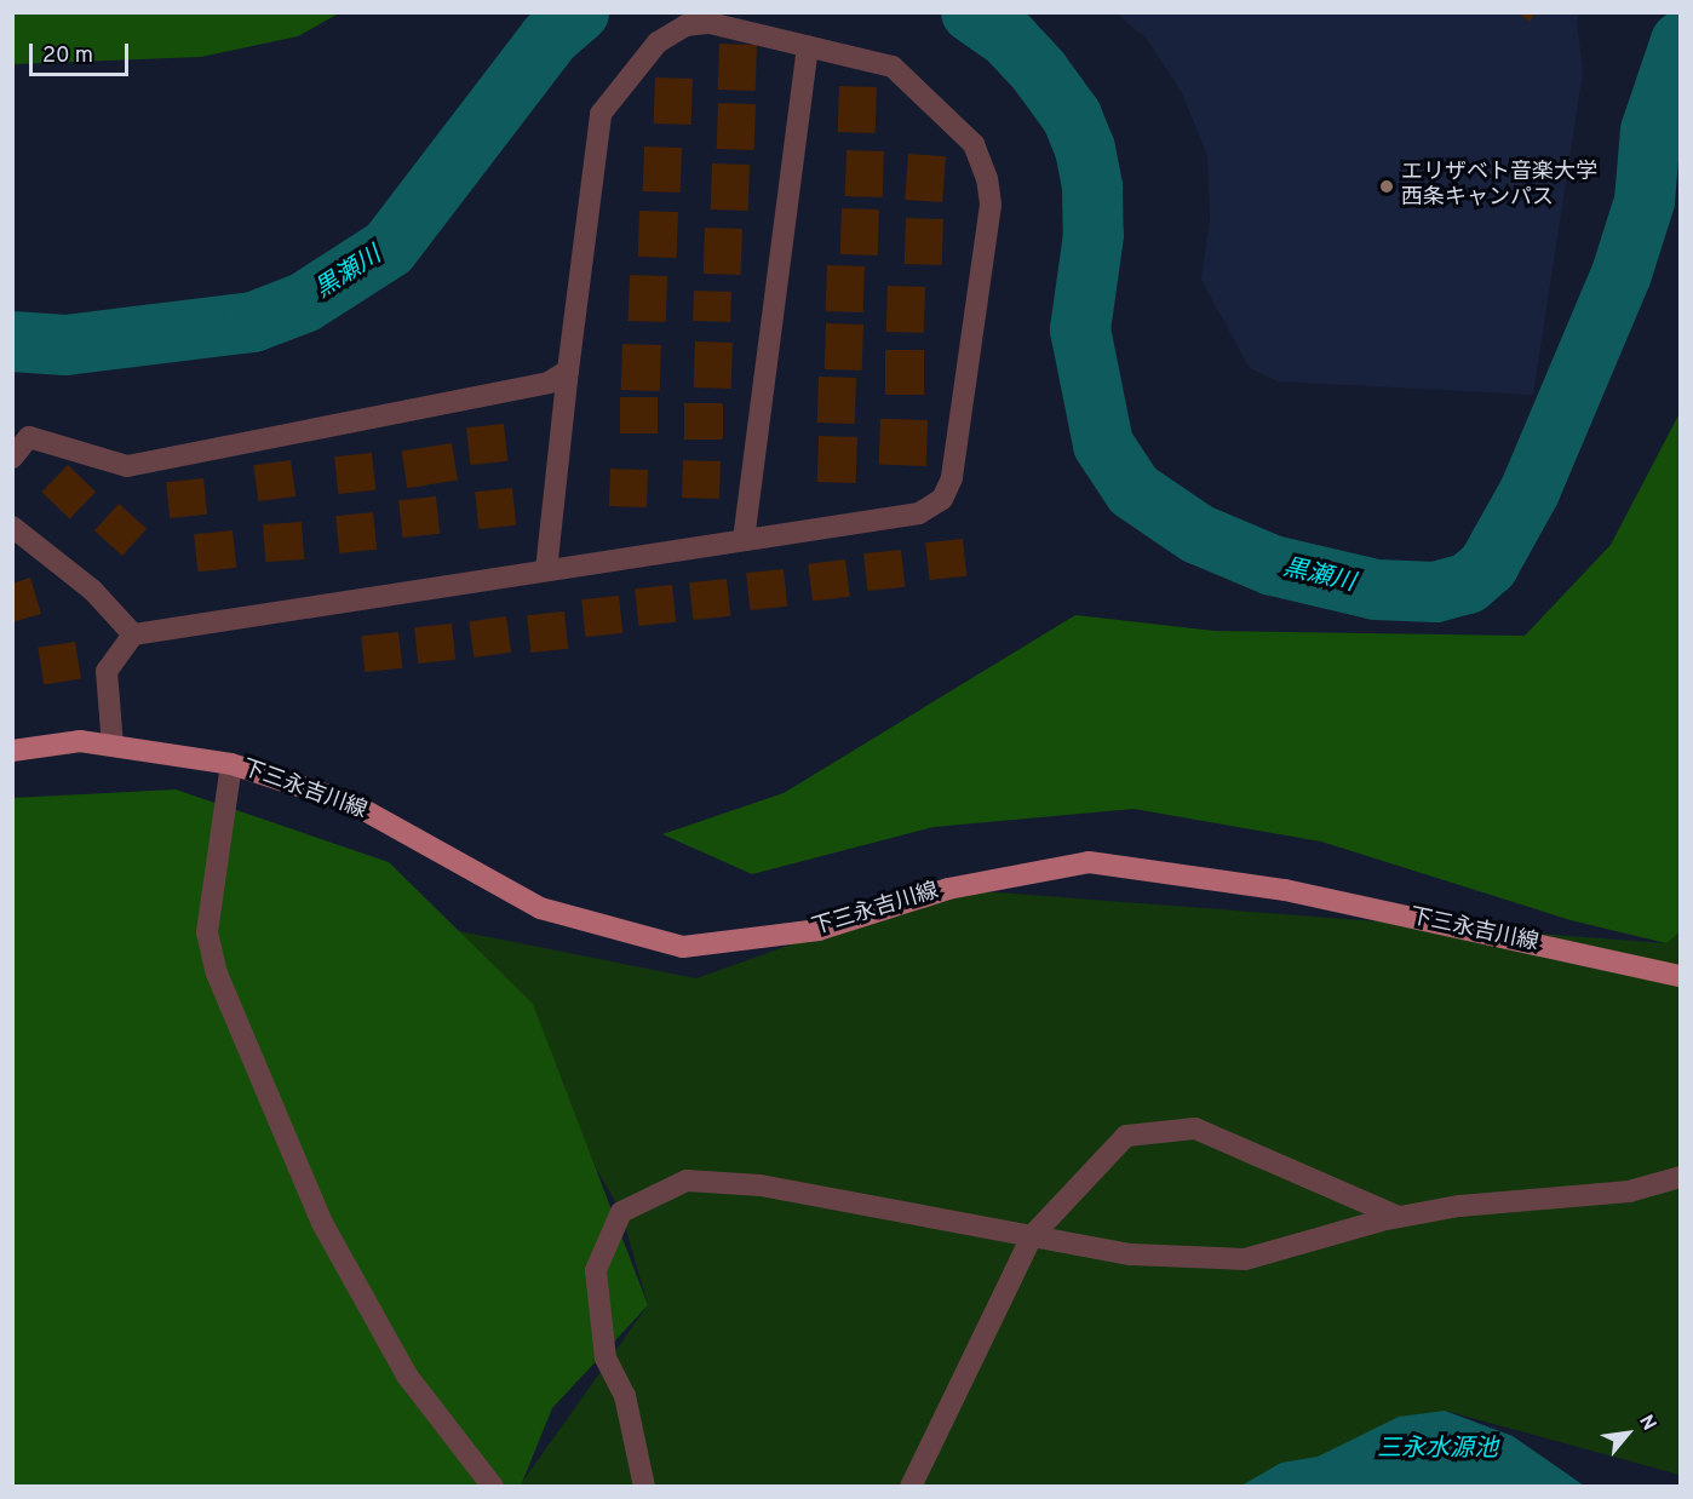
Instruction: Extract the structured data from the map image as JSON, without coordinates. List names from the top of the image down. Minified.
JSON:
{"streets":{"main road":["下三永吉川線"]},"water":["黒瀬川","三永水源池"],"places":["エリザベト音楽大学 西条キャンパス"],"scale_bar":"20 m","north":"top right"}
